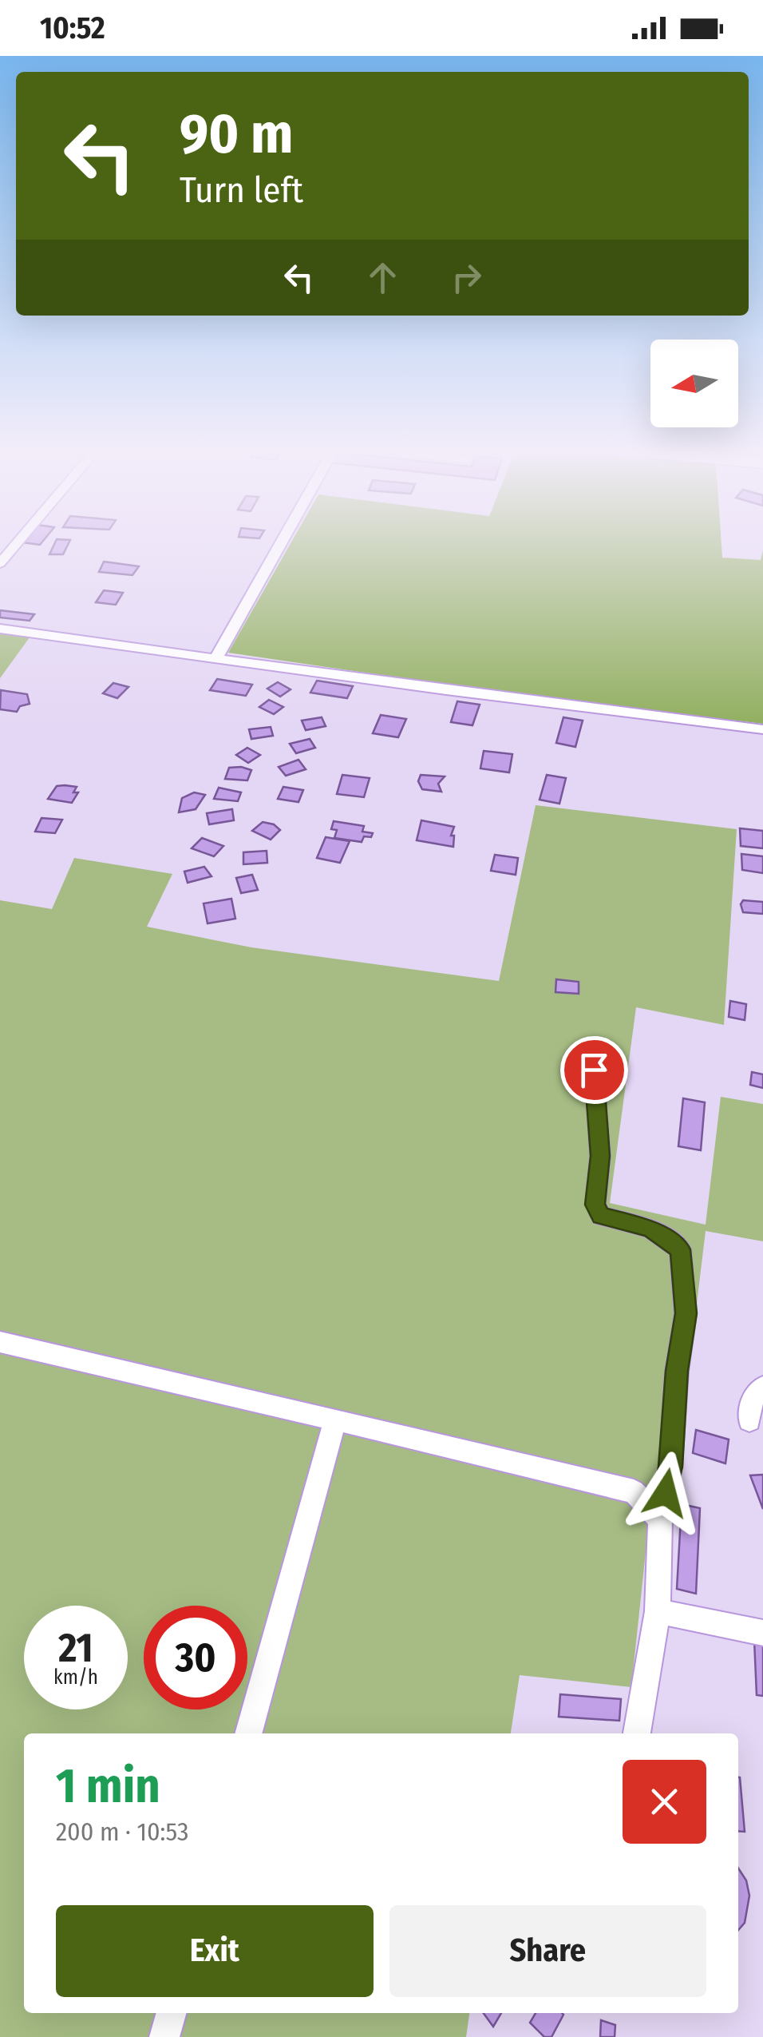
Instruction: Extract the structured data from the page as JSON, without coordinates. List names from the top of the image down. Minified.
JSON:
{"north":"left","page":{"status":"10:52","turn":["90 m","Turn left"],"speed":"21 km/h","limit":"30","heading":["1 min","200 m · 10:53"],"buttons":["Exit","Share"]}}
